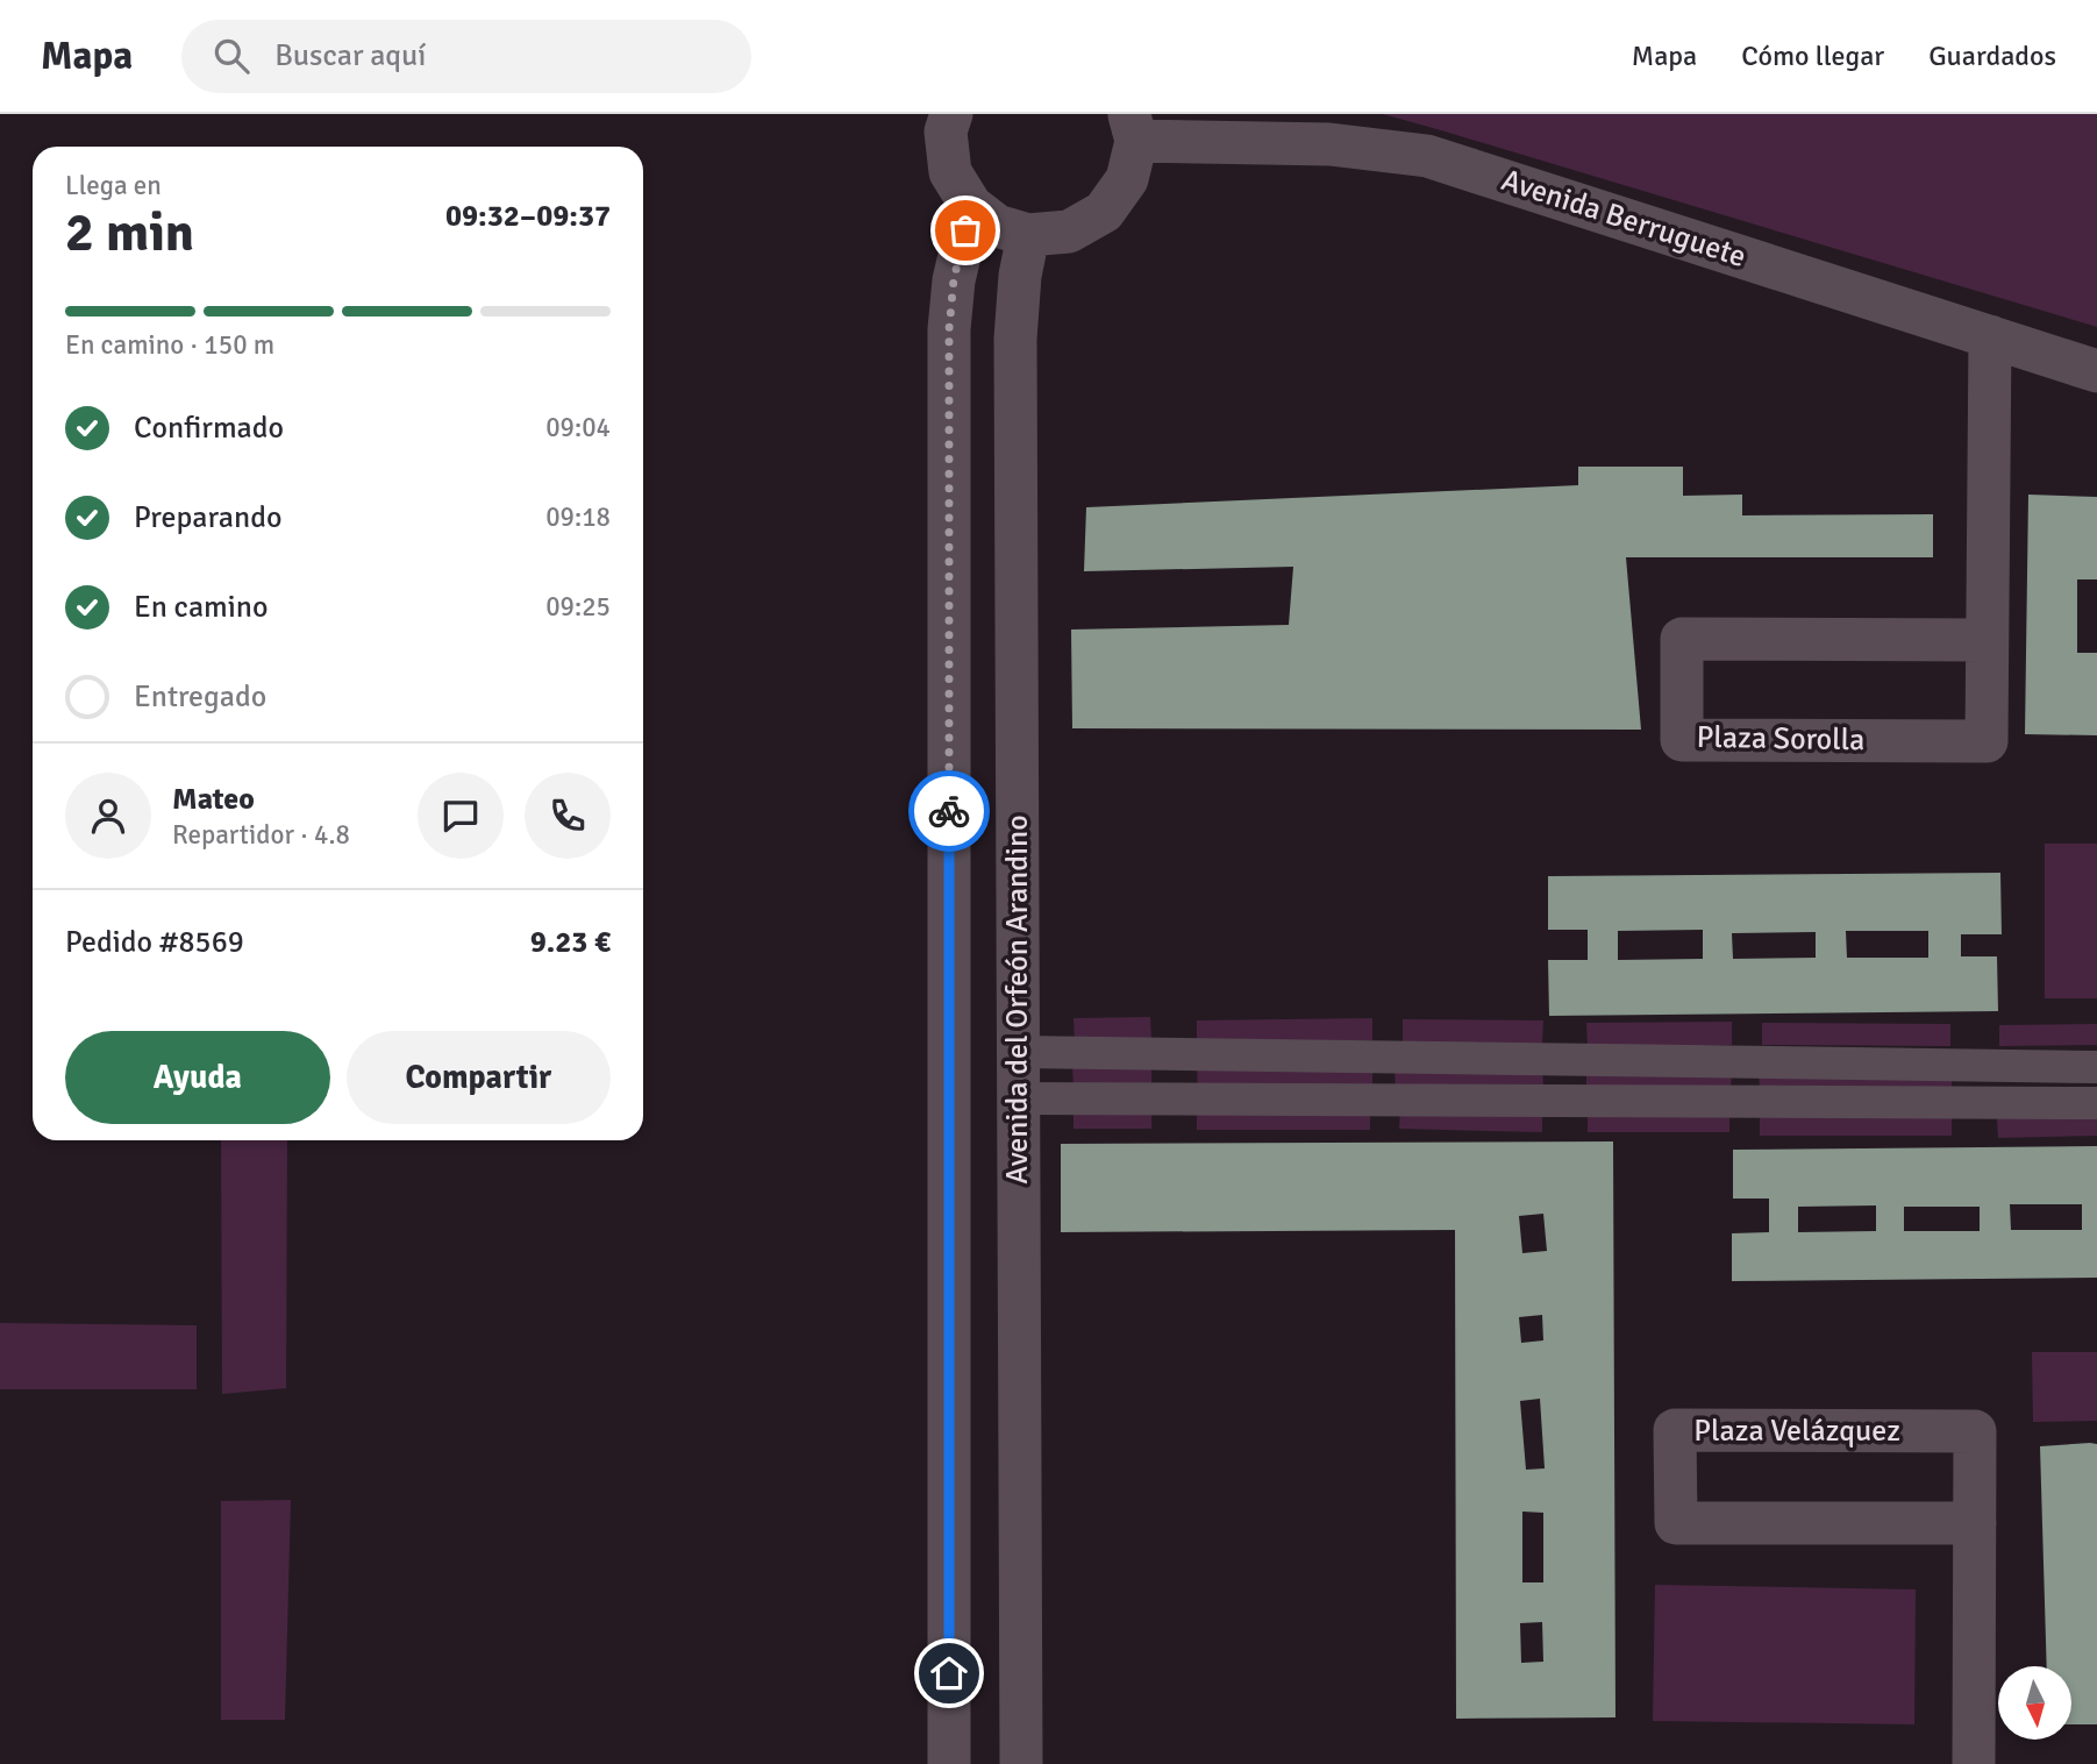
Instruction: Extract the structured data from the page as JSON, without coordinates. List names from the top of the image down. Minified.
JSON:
{"streets":{"street":["Avenida Berruguete","Plaza Sorolla","Avenida del Orfeón Arandino","Plaza Velázquez"]},"crossings":[["Avenida Berruguete","Plaza Sorolla"]],"north":"bottom","page":{"header":"Mapa","search":"Buscar aquí","nav":["Mapa","Cómo llegar","Guardados"],"heading":["2 min","Llega en","09:32–09:37"],"panel":["Mateo","Repartidor · 4.8","Pedido #8569","9.23 €"],"bar":"En camino · 150 m","list":[["Confirmado","09:04"],["Preparando","09:18"],["En camino","09:25"],"Entregado"],"buttons":["Ayuda","Compartir"]}}
